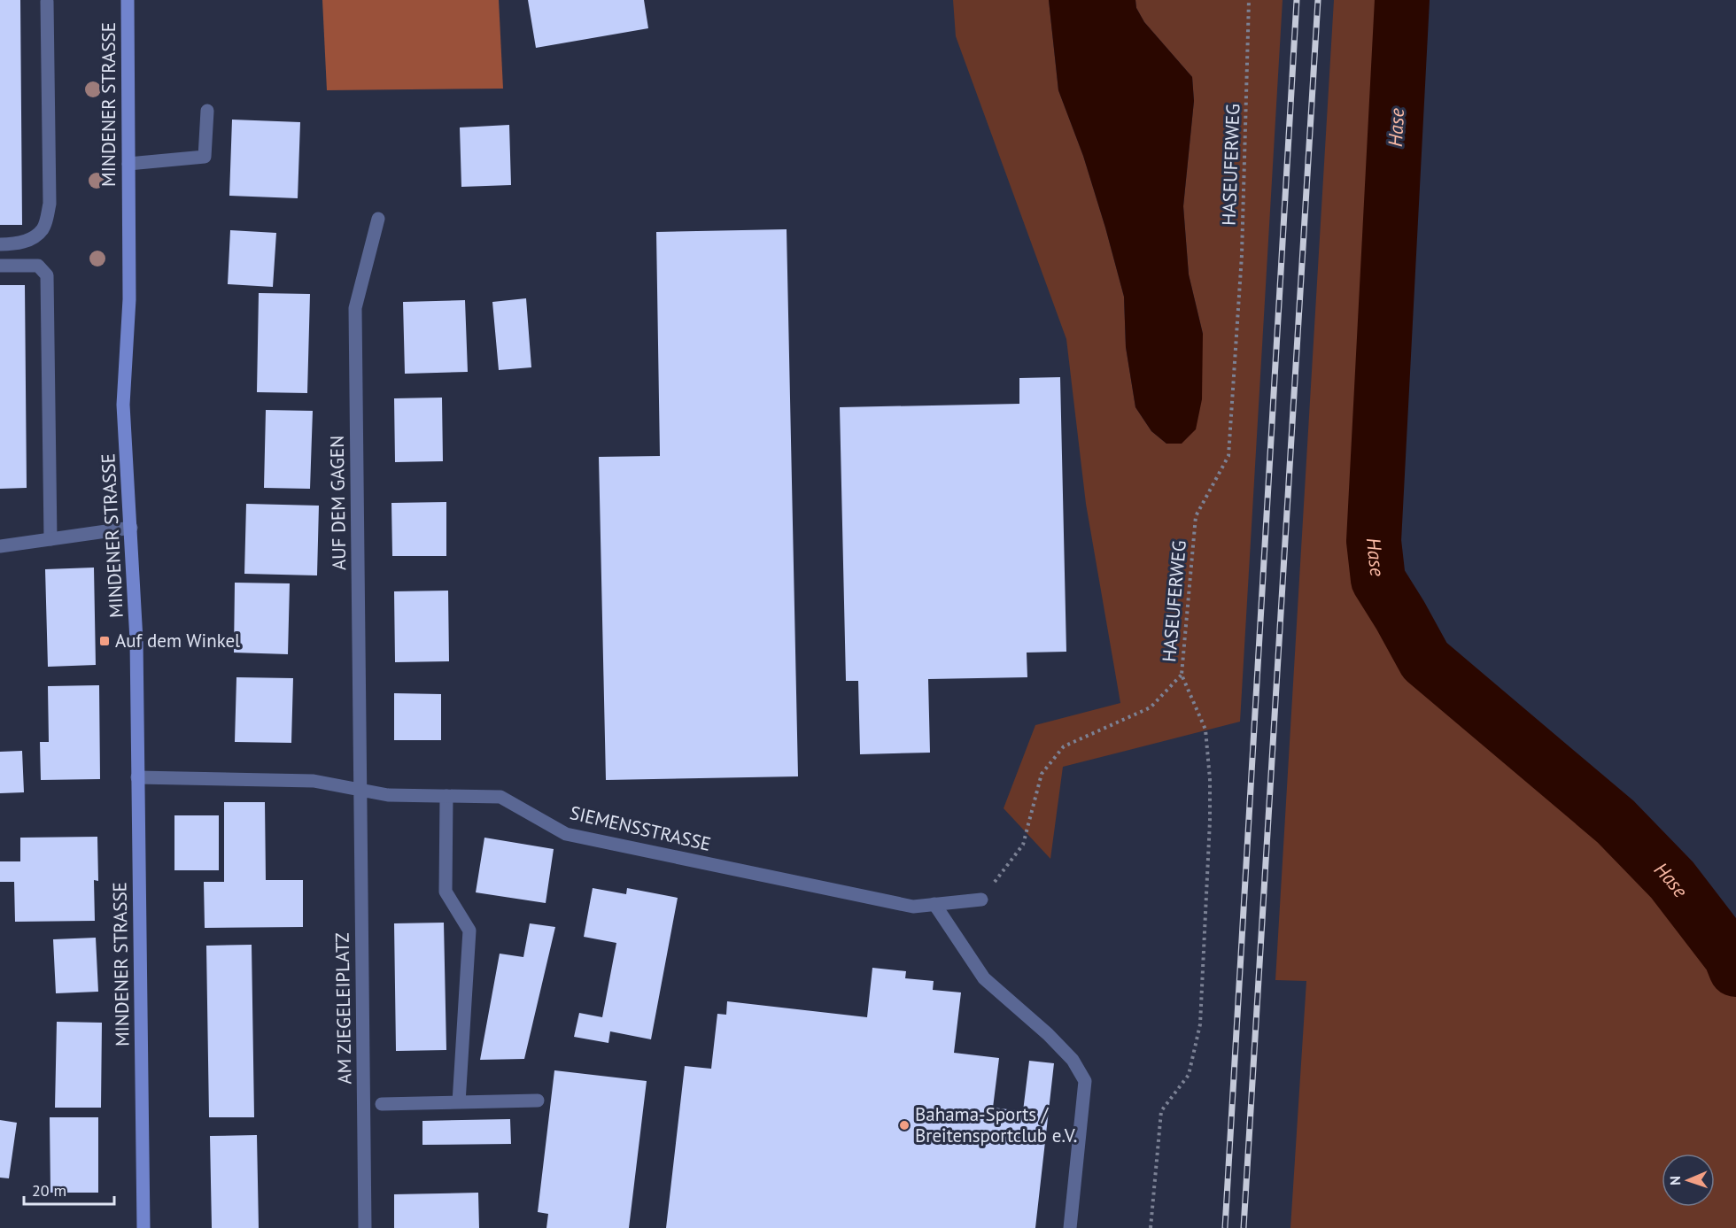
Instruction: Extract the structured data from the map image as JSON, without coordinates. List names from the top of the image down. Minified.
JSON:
{"streets":{"main road":["MINDENER STRASSE"],"street":["AUF DEM GAGEN","SIEMENSSTRASSE","AM ZIEGELEIPLATZ"],"path":["HASEUFERWEG"]},"crossings":[["MINDENER STRASSE","SIEMENSSTRASSE"],["AUF DEM GAGEN","SIEMENSSTRASSE"],["AUF DEM GAGEN","AM ZIEGELEIPLATZ"],["SIEMENSSTRASSE","AM ZIEGELEIPLATZ"]],"water":["Hase"],"places":{"transit":["Auf dem Winkel"],"other":["Bahama-Sports / Breitensportclub e.V."]},"scale_bar":"20 m","north":"left"}
